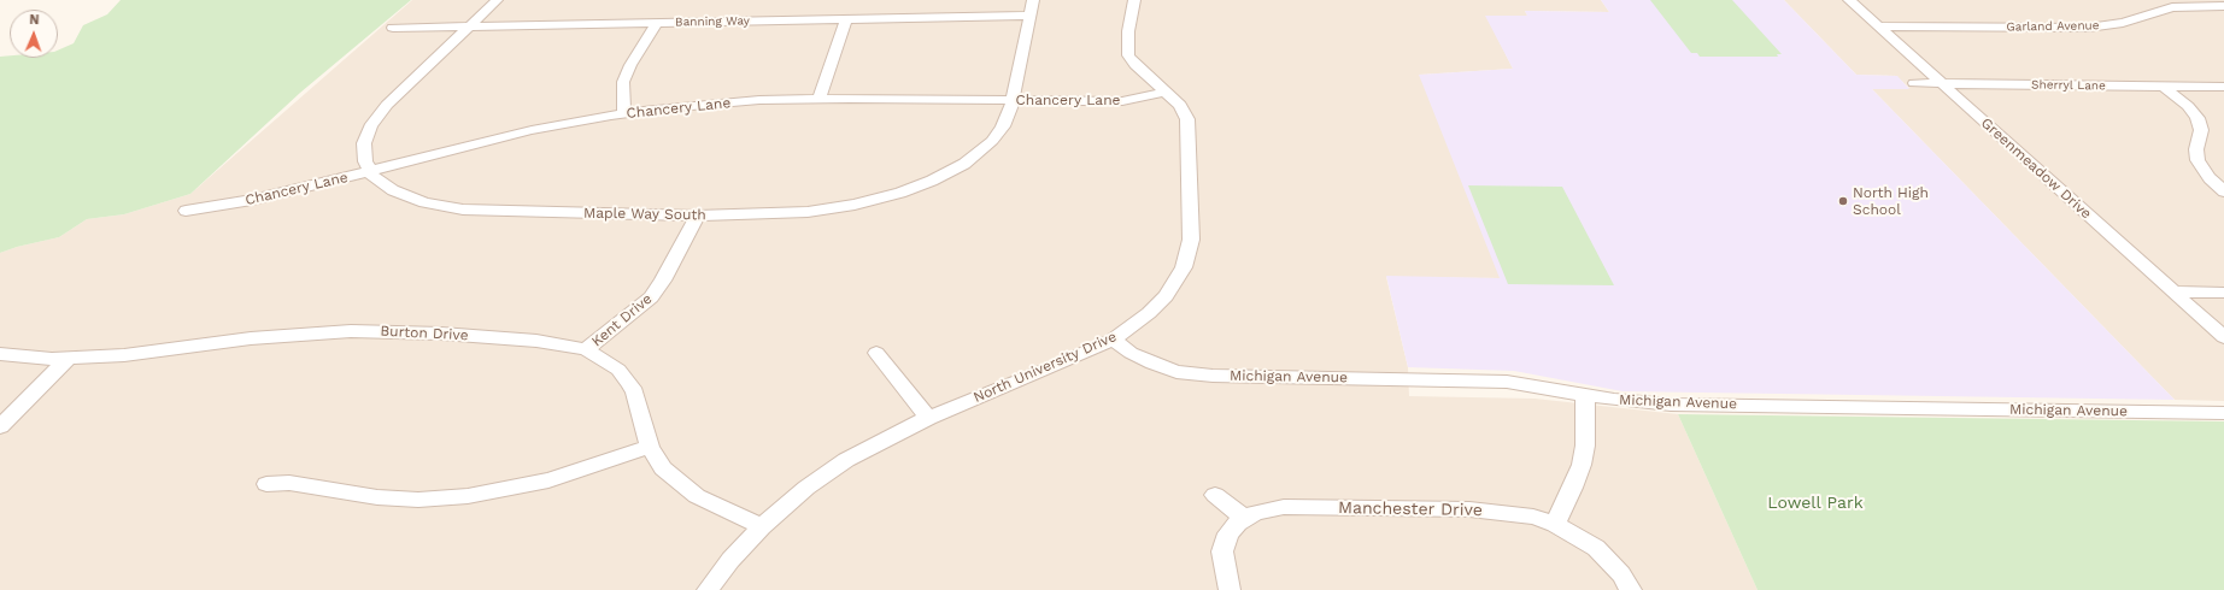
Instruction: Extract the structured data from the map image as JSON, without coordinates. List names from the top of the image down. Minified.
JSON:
{"streets":{"street":["Banning Way","Garland Avenue","Sherryl Lane","Chancery Lane","Greenmeadow Drive","Maple Way South","Kent Drive","Burton Drive","North University Drive","Michigan Avenue","Manchester Drive"]},"crossings":[["Banning Way","Maple Way South"],["Garland Avenue","Greenmeadow Drive"],["Sherryl Lane","Greenmeadow Drive"],["Chancery Lane","Maple Way South"],["Chancery Lane","North University Drive"],["Maple Way South","Kent Drive"],["Kent Drive","Burton Drive"],["Burton Drive","North University Drive"],["North University Drive","Michigan Avenue"]],"parks":["Lowell Park"],"places":["North High School"],"north":"top"}
